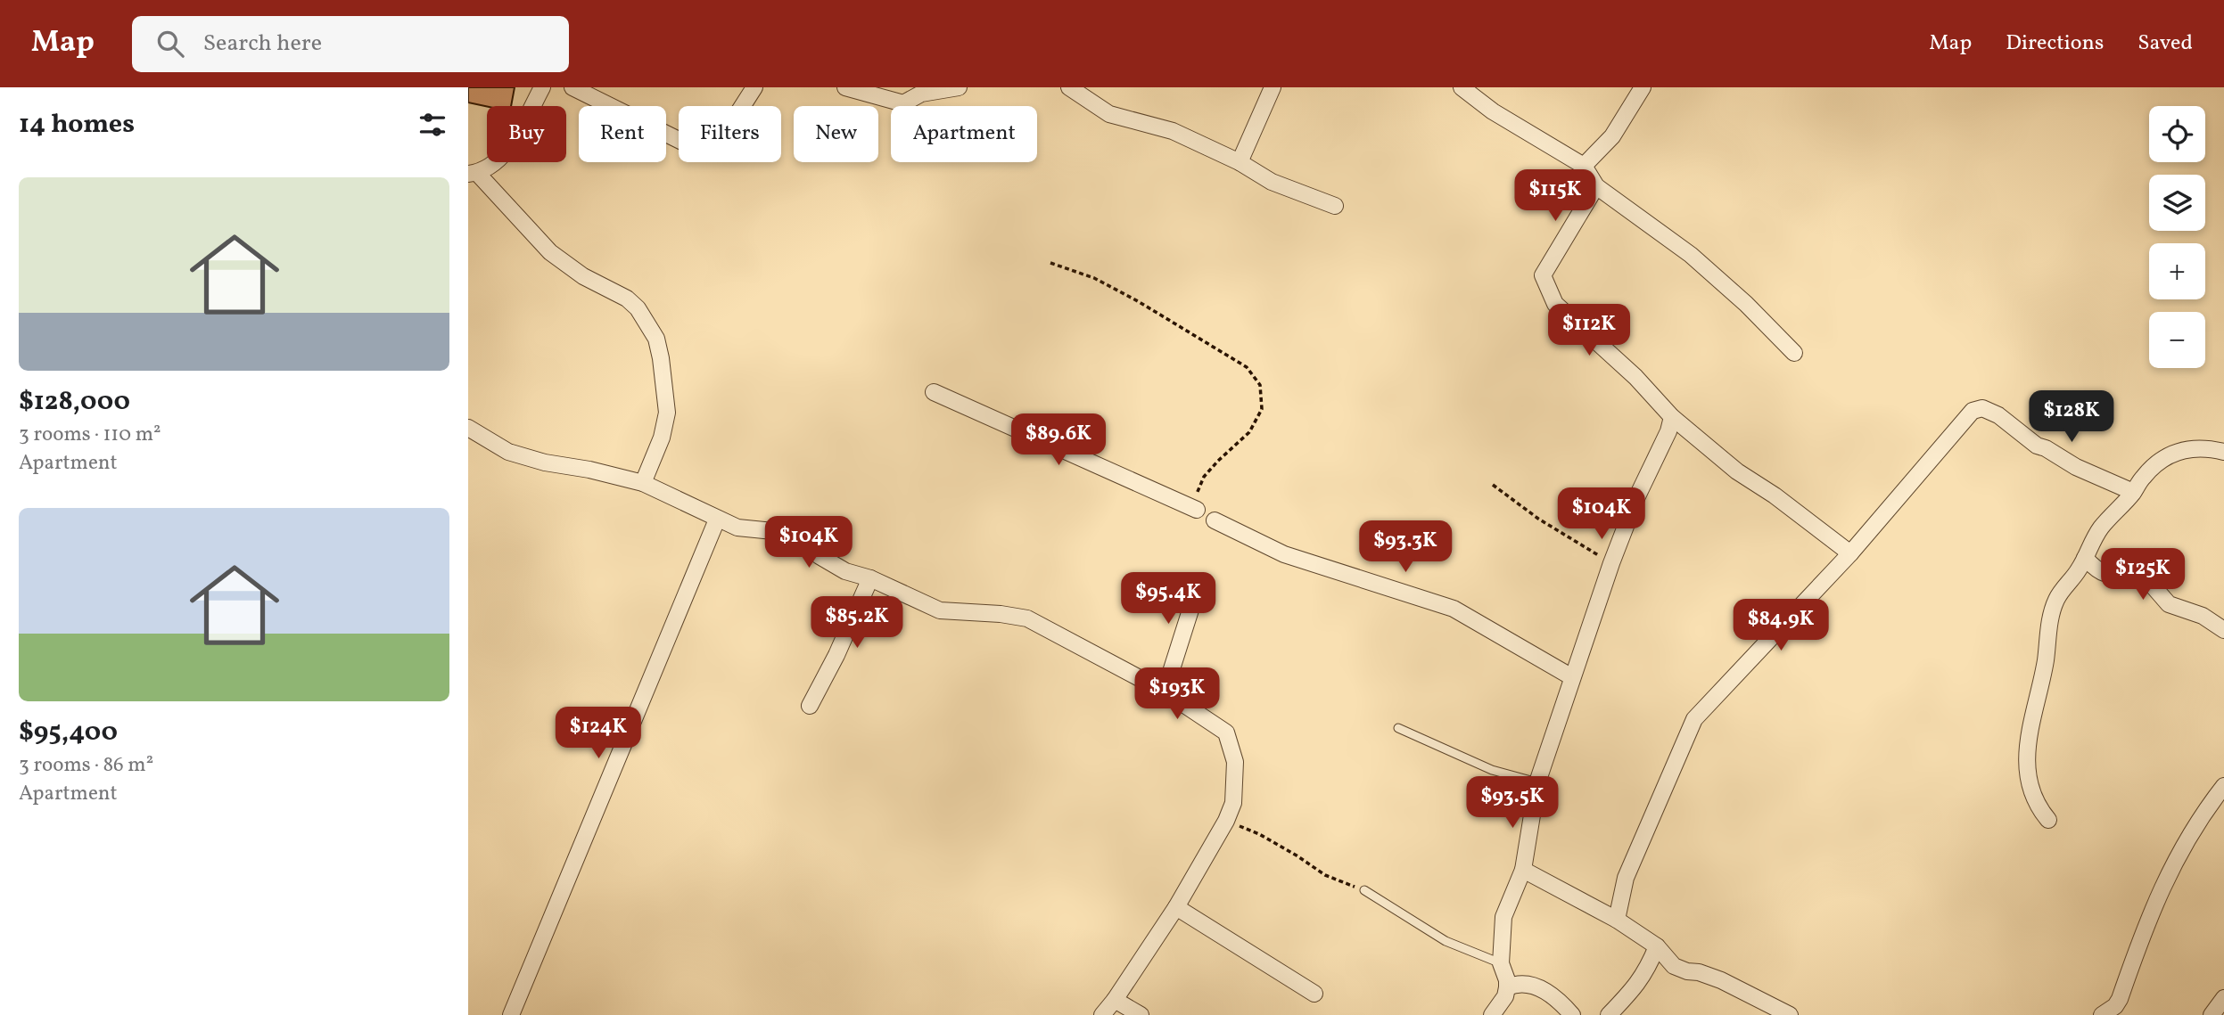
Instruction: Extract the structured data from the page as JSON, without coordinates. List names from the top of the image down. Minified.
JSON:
{"page":{"header":"Map","search":"Search here","nav":["Map","Directions","Saved"],"heading":"14 homes","map_buttons":["+","−"],"chip":["Buy","Rent","Filters","New","Apartment"],"list":[{"name":"$128,000","note":"3 rooms · 110 m² · Apartment"},{"name":"$95,400","note":"3 rooms · 86 m² · Apartment"}],"price":["$115K","$112K","$128K","$89.6K","$104K","$104K","$93.3K","$125K","$95.4K","$85.2K","$84.9K","$193K","$124K","$93.5K"]}}
